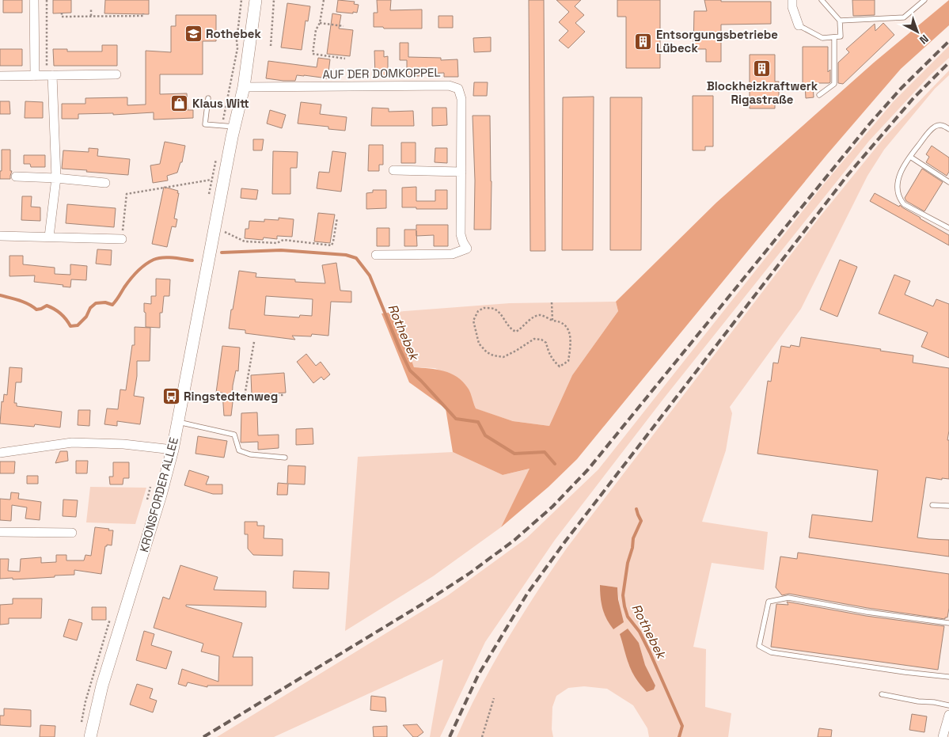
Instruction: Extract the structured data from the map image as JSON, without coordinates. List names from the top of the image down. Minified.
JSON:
{"streets":{"main road":["KRONSFORDER ALLEE"],"street":["AUF DER DOMKOPPEL"]},"crossings":[["AUF DER DOMKOPPEL","KRONSFORDER ALLEE"]],"water":["Rothebek"],"places":{"school or university":["Rothebek"],"building":["Entsorgungsbetriebe Lübeck","Blockheizkraftwerk Rigastraße"],"shop":["Klaus Witt"],"bus stop":["Ringstedtenweg"]},"north":"bottom right"}
